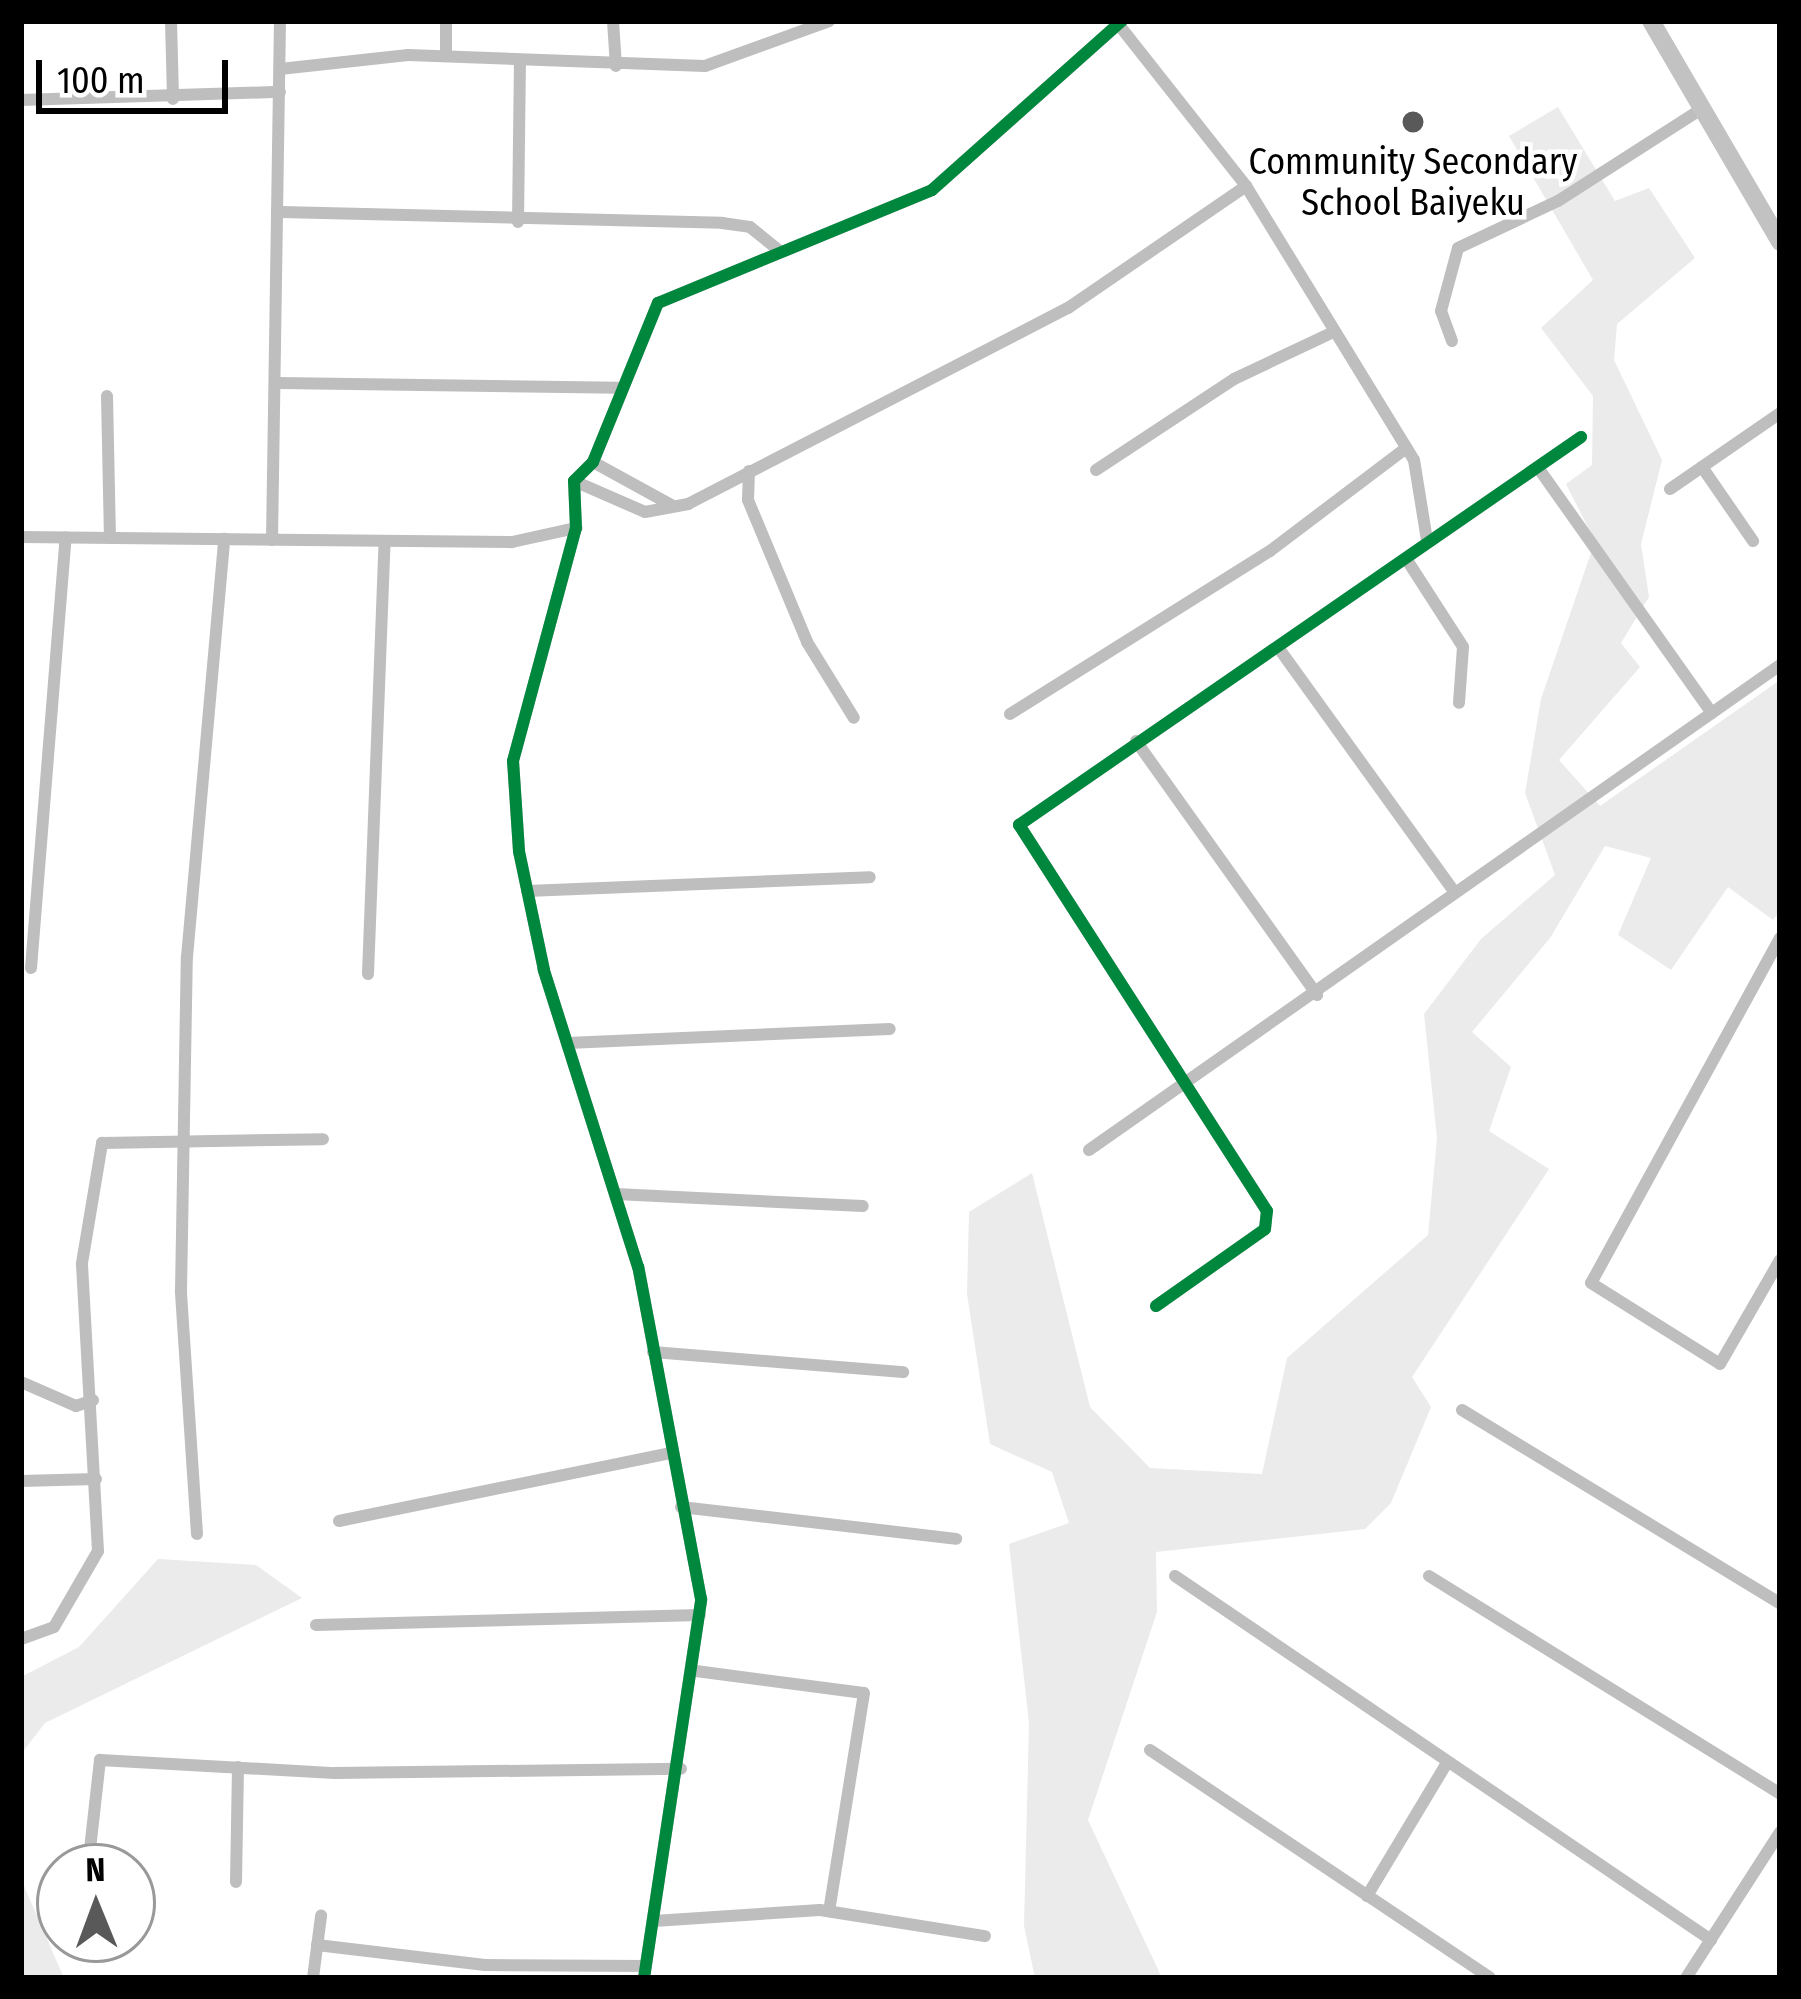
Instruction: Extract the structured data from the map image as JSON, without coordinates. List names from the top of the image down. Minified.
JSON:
{"places":["Community Secondary School Baiyeku"],"scale_bar":"100 m","north":"top"}
